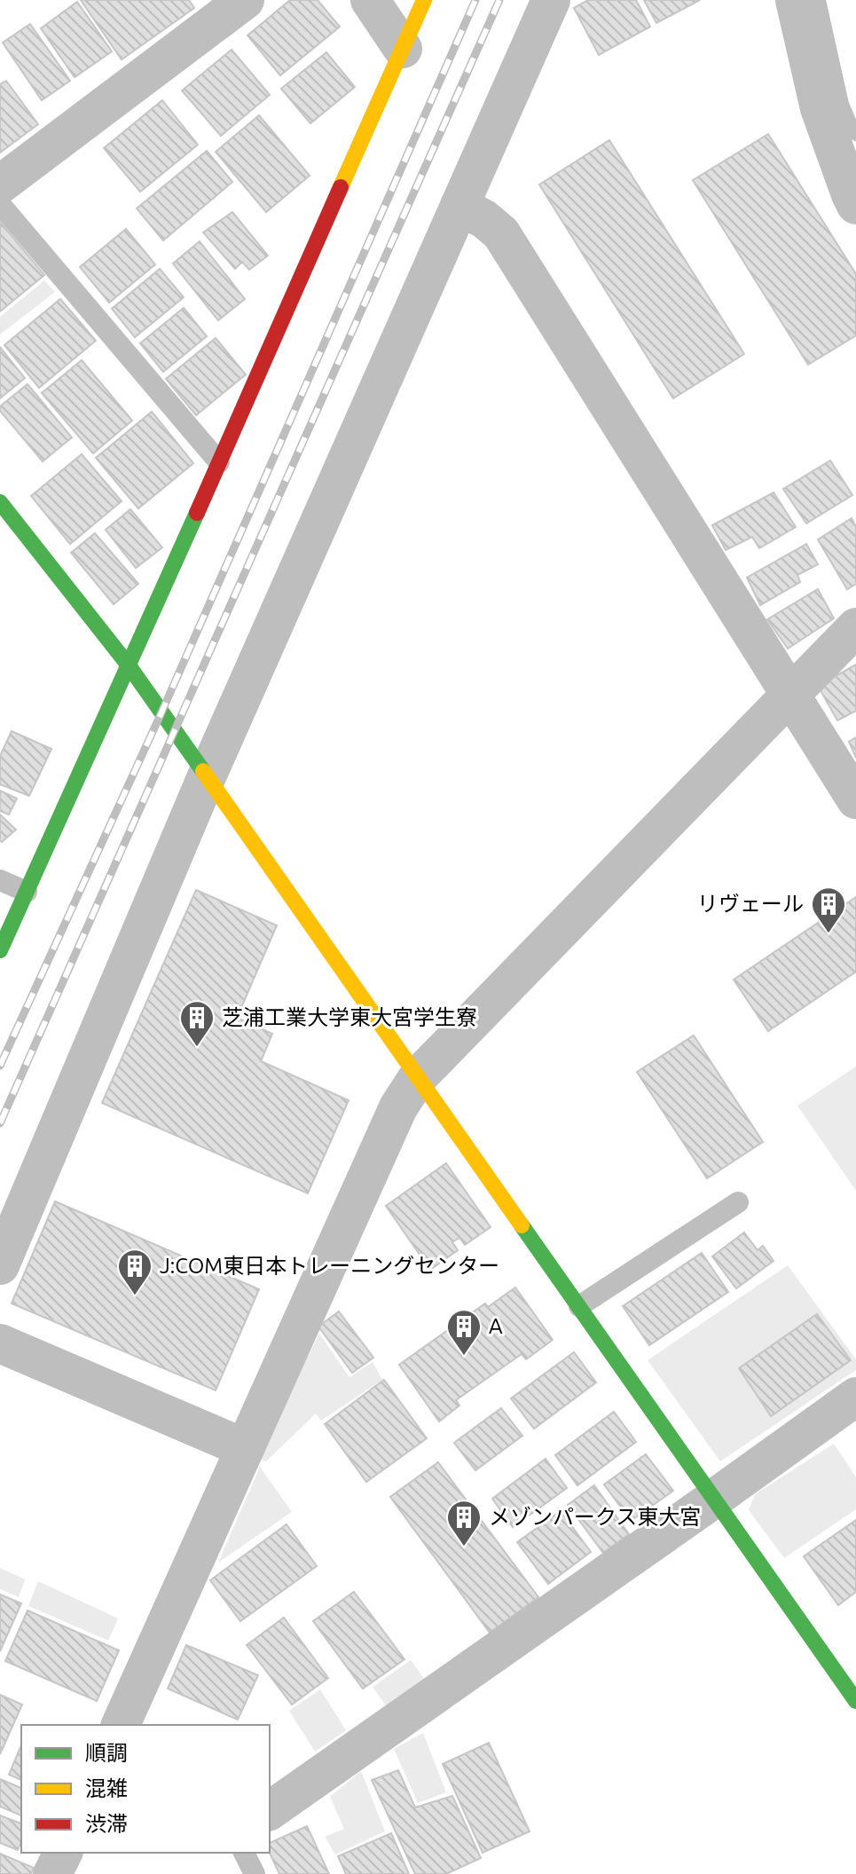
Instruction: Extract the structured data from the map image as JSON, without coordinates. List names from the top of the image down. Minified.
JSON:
{"places":{"building":["リヴェール","芝浦工業大学東大宮学生寮","J:COM東日本トレーニングセンター","A","メゾンパークス東大宮"]},"legend":["順調","混雑","渋滞"]}
